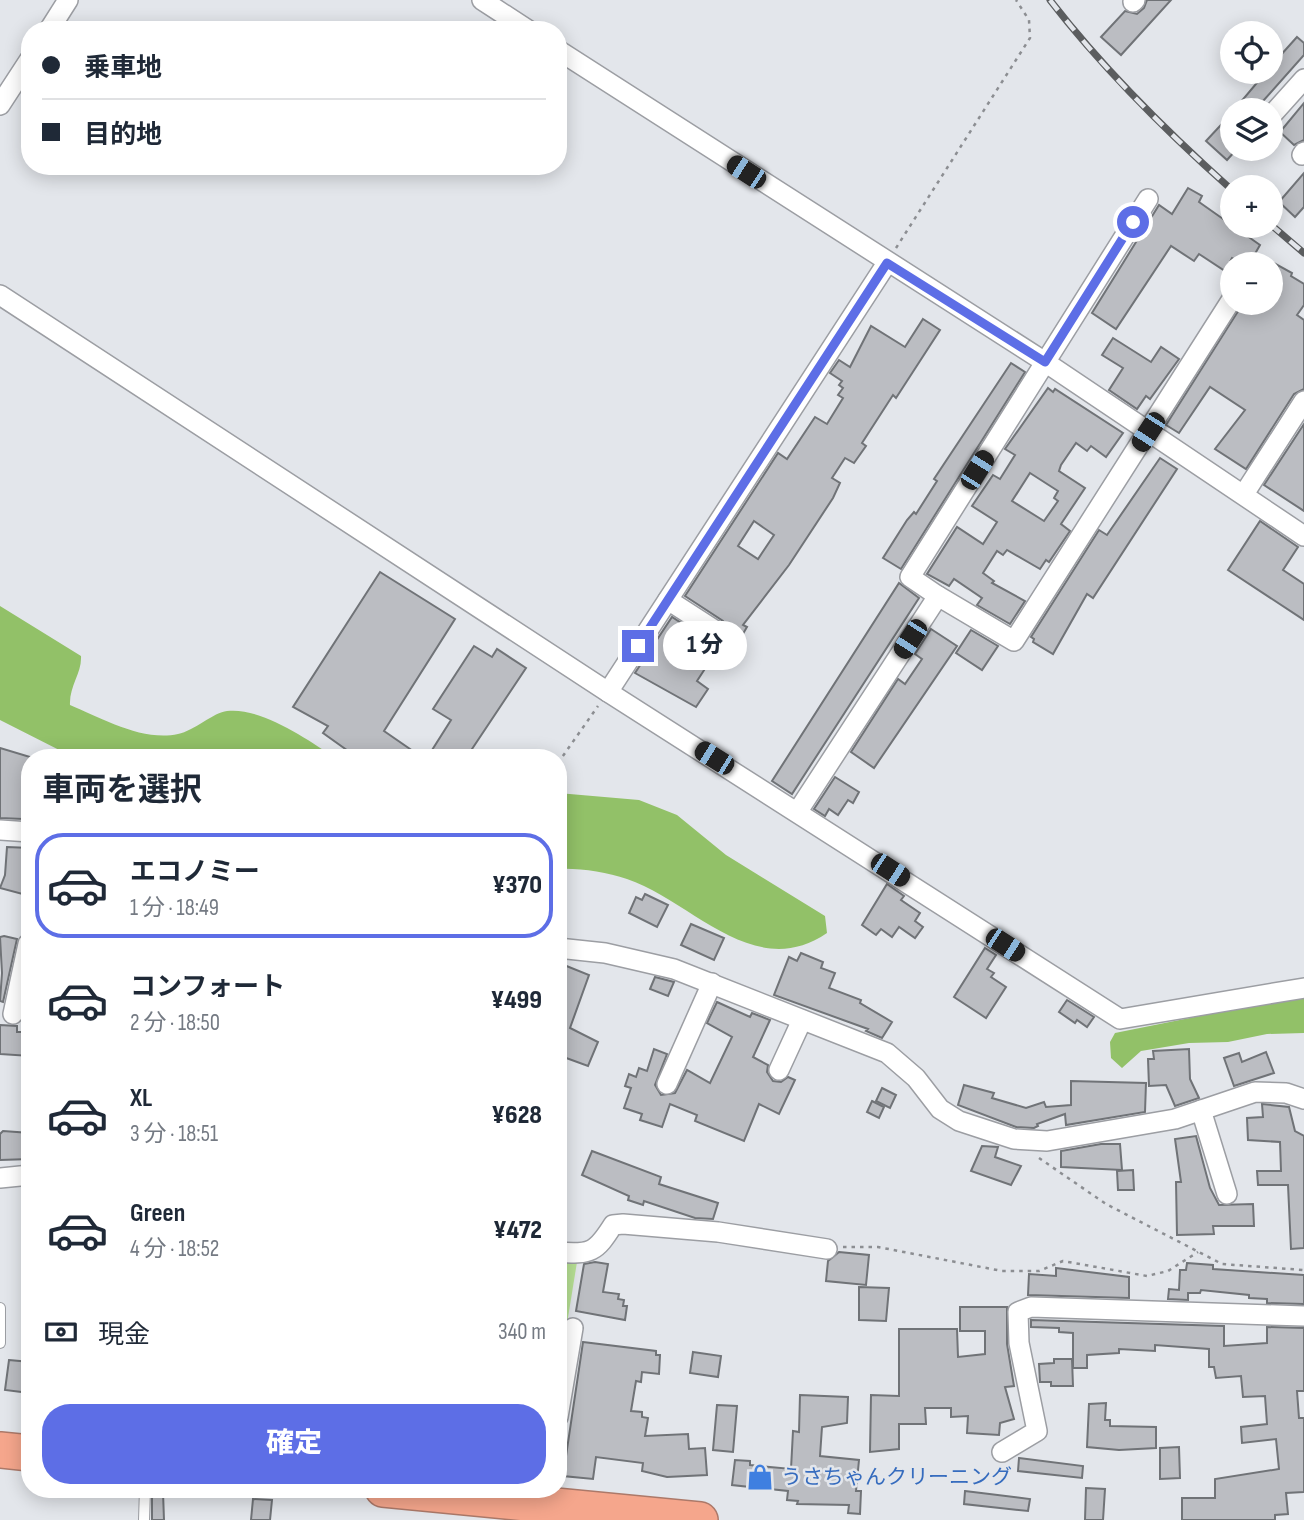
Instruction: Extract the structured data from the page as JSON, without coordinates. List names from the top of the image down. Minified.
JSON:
{"places":{"shop":["うさちゃんクリーニング"]},"page":{"map_buttons":["+","−"],"banner":["乗車地","目的地"],"bubble":"1 分","heading":"車両を選択","list":[{"name":"エコノミー","note":"1 分 · 18:49","value":"¥370"},{"name":"コンフォート","note":"2 分 · 18:50","value":"¥499"},{"name":"XL","note":"3 分 · 18:51","value":"¥628"},{"name":"Green","note":"4 分 · 18:52","value":"¥472"}],"pay":["現金","340 m"],"buttons":"確定"}}
